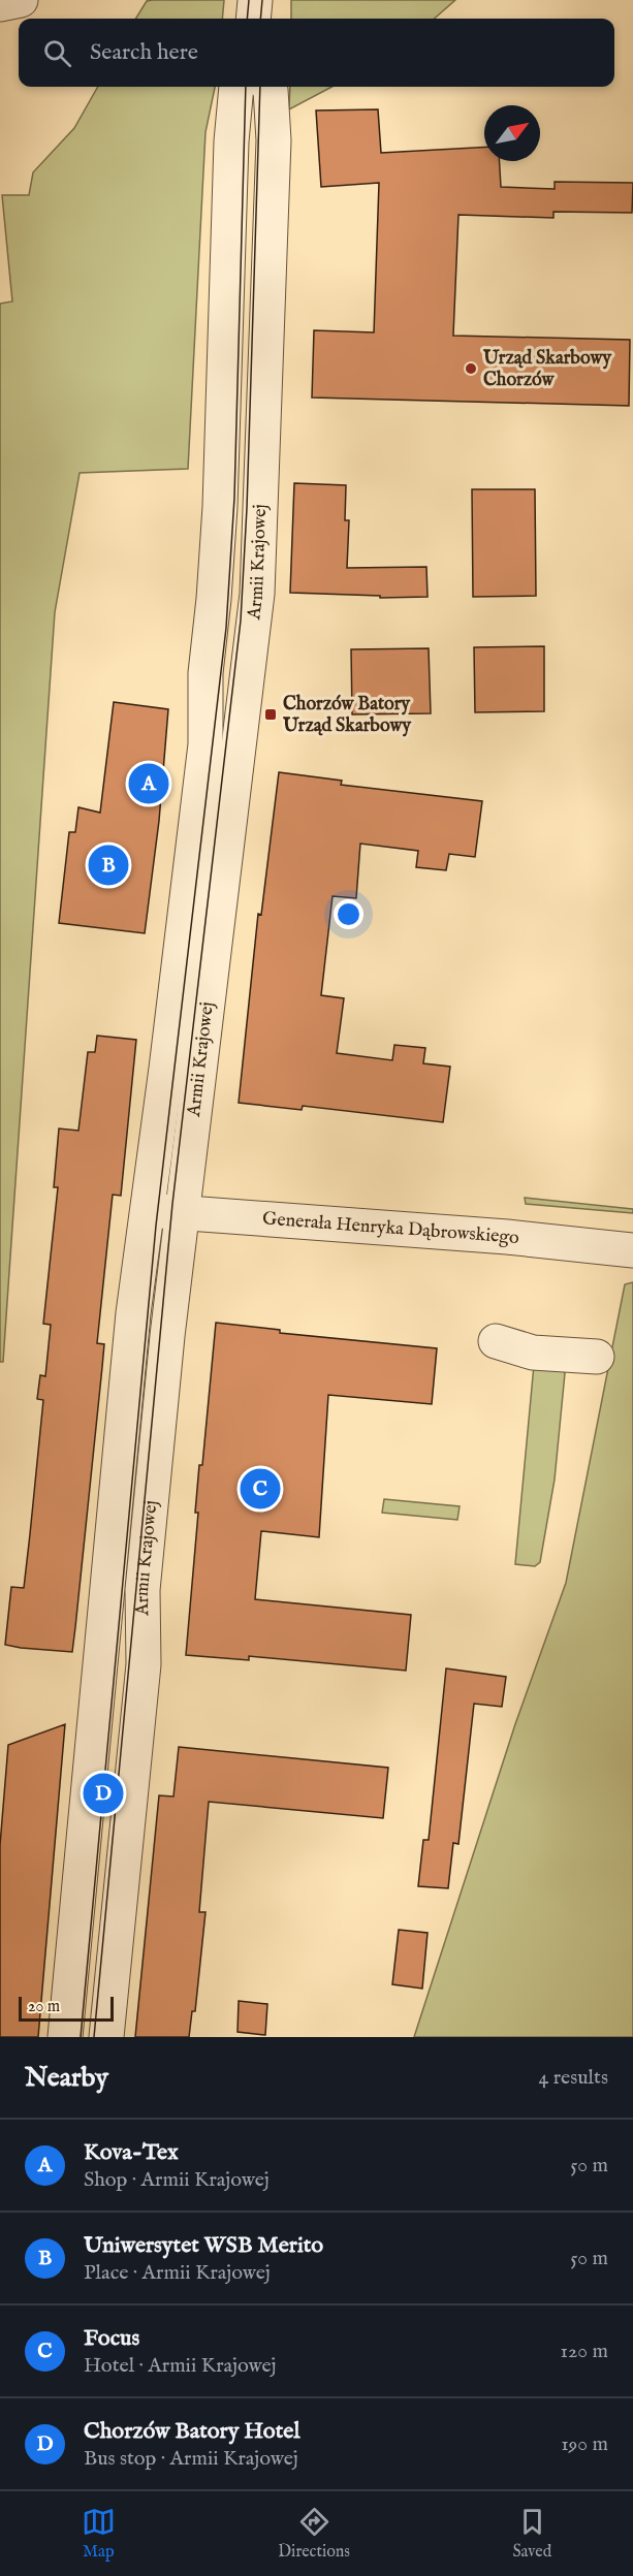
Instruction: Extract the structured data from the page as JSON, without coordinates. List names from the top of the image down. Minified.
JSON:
{"streets":{"street":["Armii Krajowej","Generała Henryka Dąbrowskiego"]},"crossings":[["Armii Krajowej","Generała Henryka Dąbrowskiego"]],"places":{"other":["Urząd Skarbowy Chorzów"],"transit":["Chorzów Batory Urząd Skarbowy"]},"scale_bar":"20 m","north":"top right","page":{"search":"Search here","pins":["A","B","C","D"],"scale":"20 m","heading":["Nearby","4 results"],"list":[{"mark":"A","name":"Kova-Tex","note":"Shop · Armii Krajowej","value":"50 m"},{"mark":"B","name":"Uniwersytet WSB Merito","note":"Place · Armii Krajowej","value":"50 m"},{"mark":"C","name":"Focus","note":"Hotel · Armii Krajowej","value":"120 m"},{"mark":"D","name":"Chorzów Batory Hotel","note":"Bus stop · Armii Krajowej","value":"190 m"}],"nav":["Map","Directions","Saved"]}}
